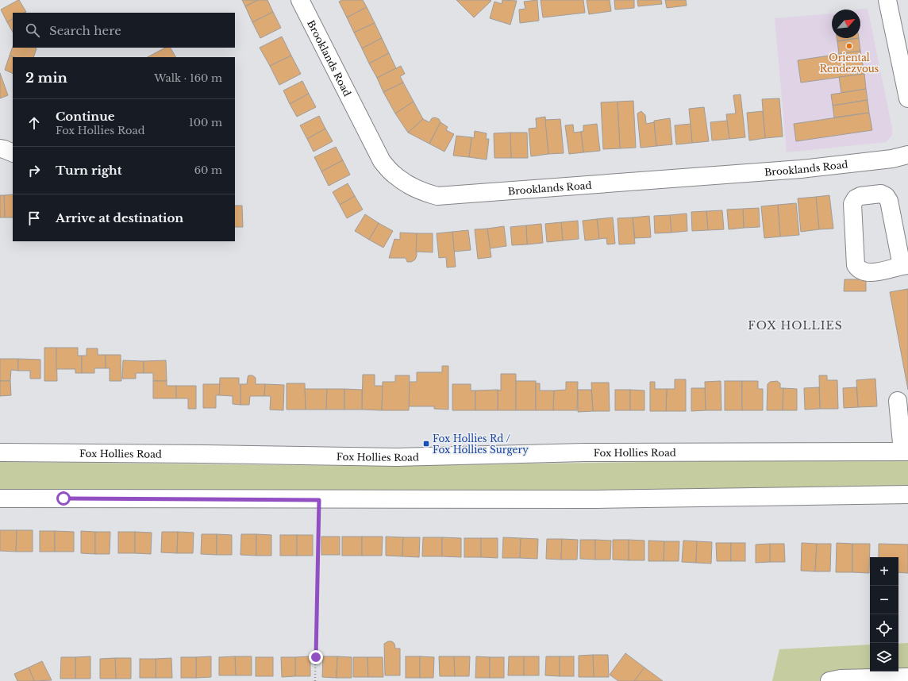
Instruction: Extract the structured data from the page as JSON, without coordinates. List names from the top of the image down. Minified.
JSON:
{"streets":{"main road":["Brooklands Road","Fox Hollies Road"]},"districts":["FOX HOLLIES"],"places":{"other":["Oriental Rendezvous"],"transit":["Fox Hollies Rd / Fox Hollies Surgery"]},"north":"top right","page":{"search":"Search here","heading":["2 min","Walk · 160 m"],"list":[["Continue","Fox Hollies Road","100 m"],["Turn right","60 m"],"Arrive at destination"],"map_buttons":["+","−"]}}
